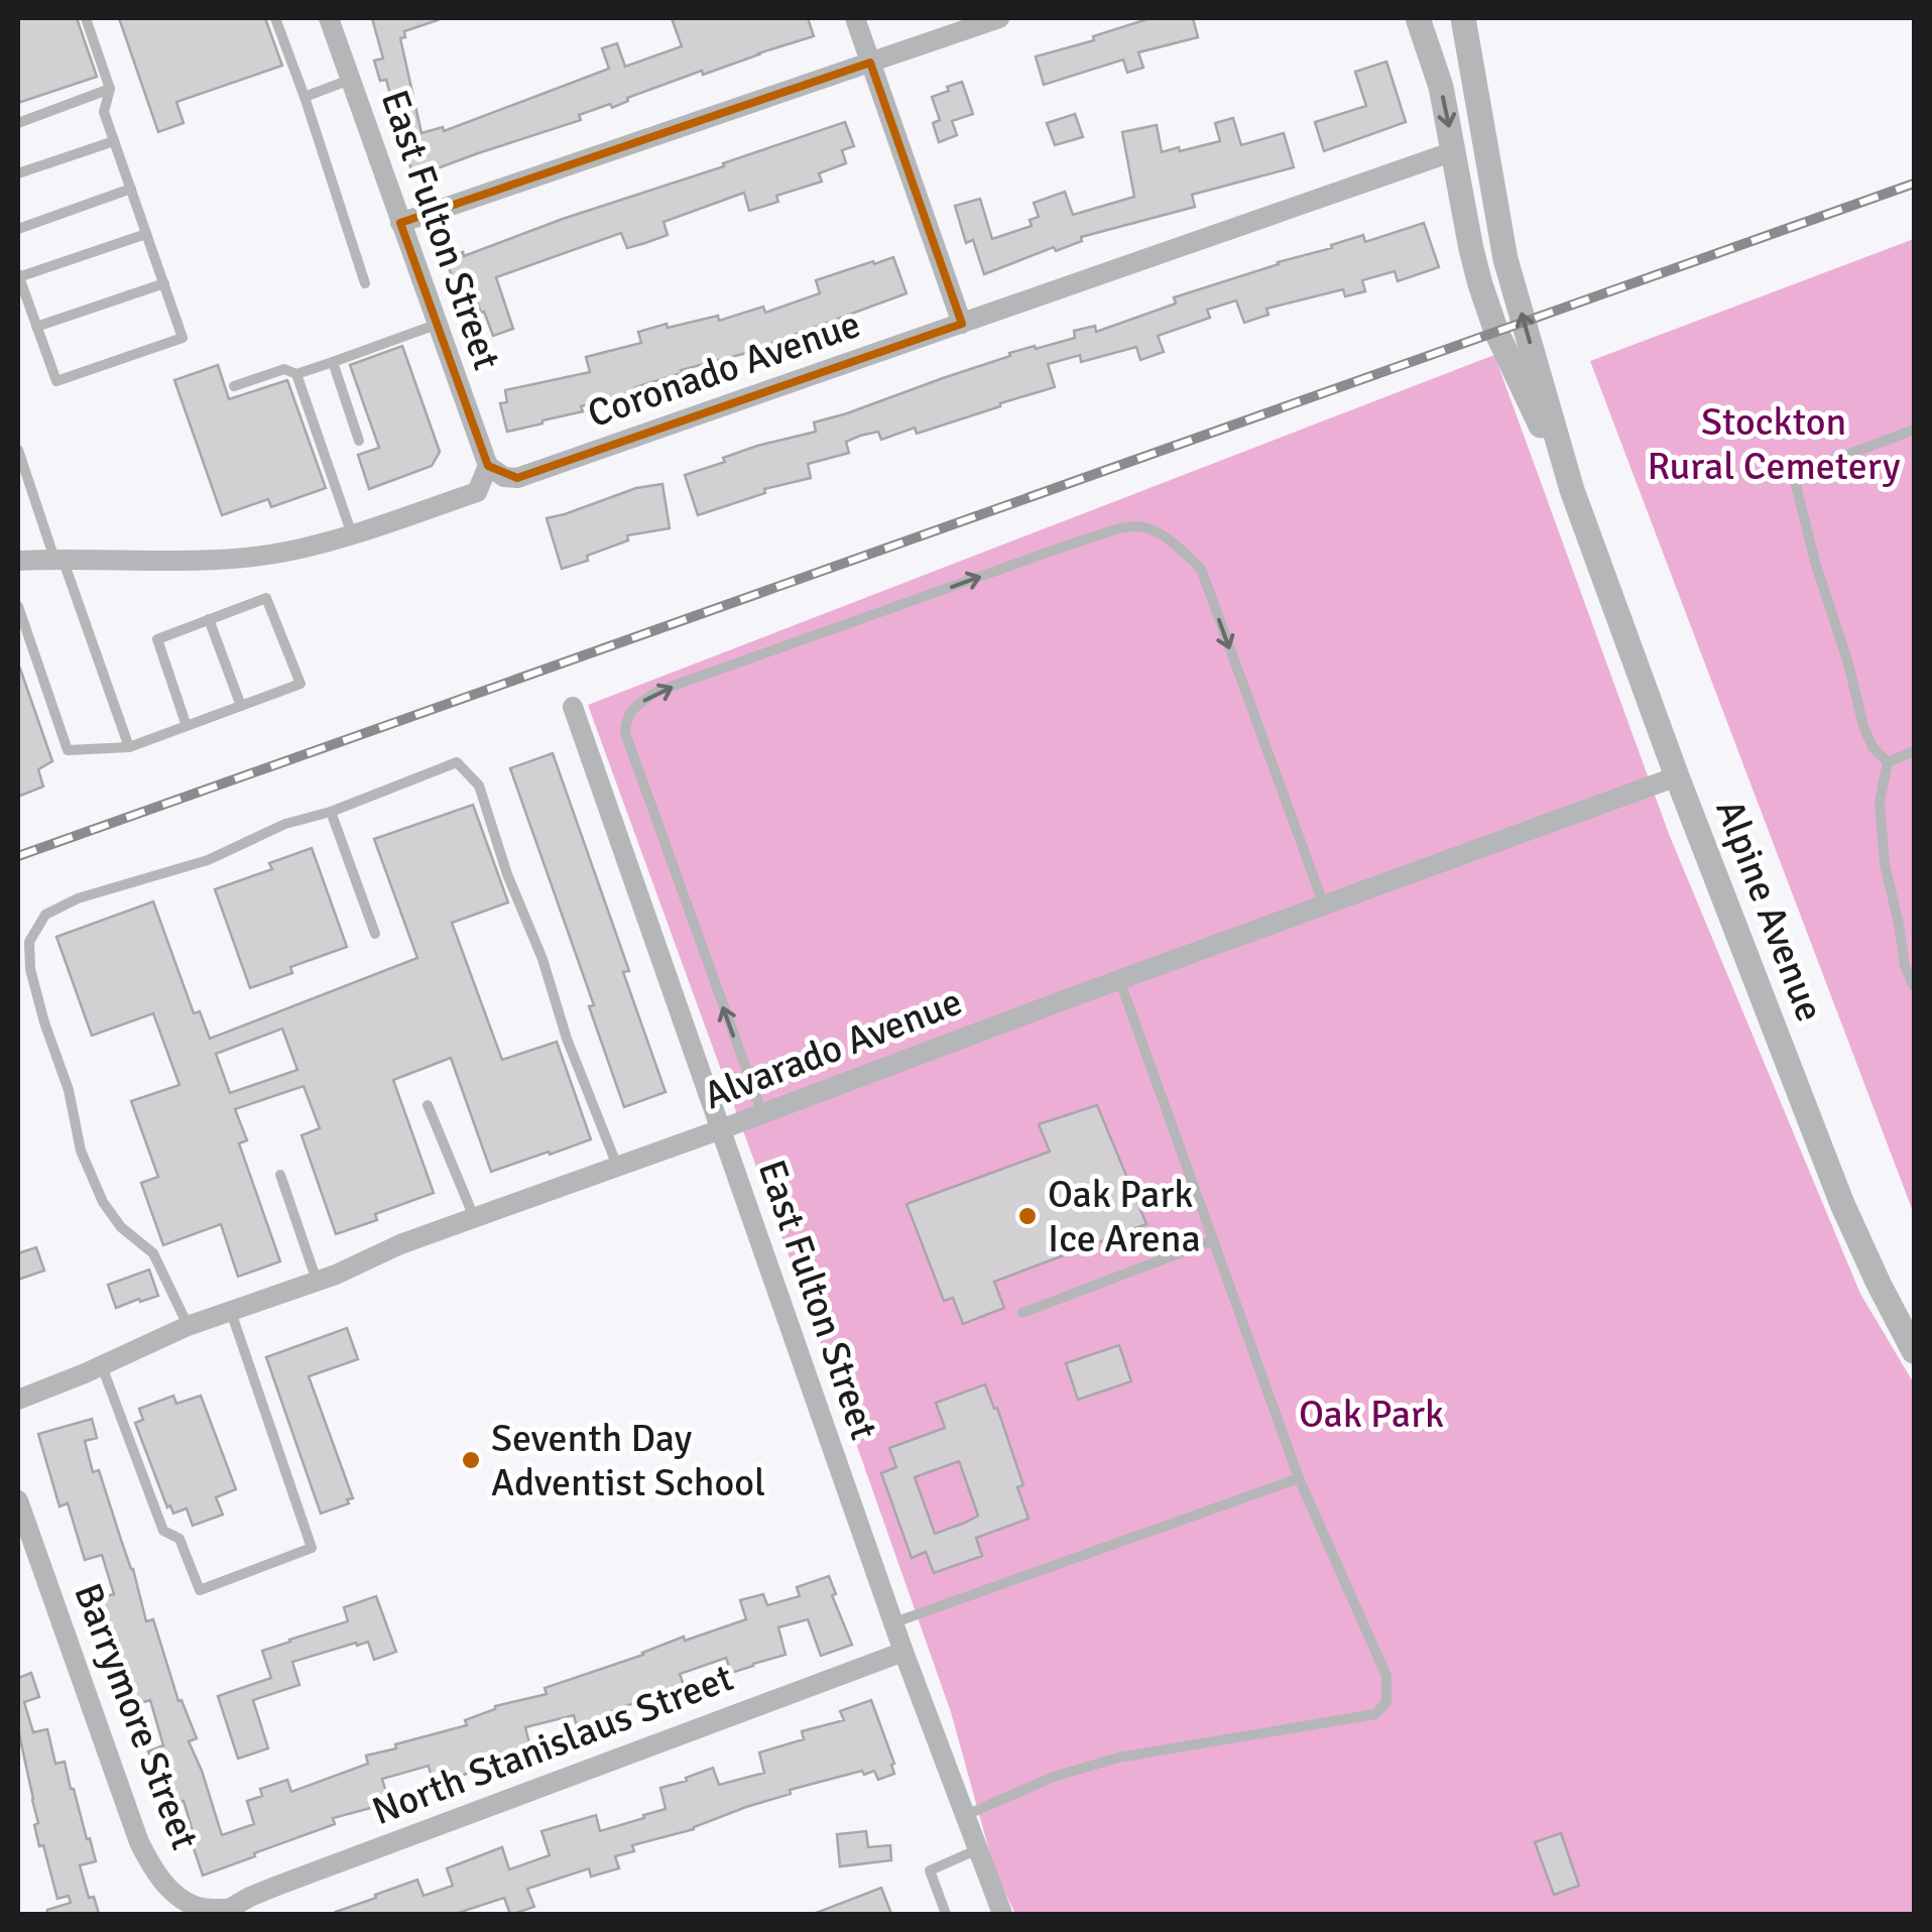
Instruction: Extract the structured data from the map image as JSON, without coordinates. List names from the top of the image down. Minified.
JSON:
{"streets":{"street":["East Fulton Street","Coronado Avenue","Alpine Avenue","Alvarado Avenue","Barrymore Street","North Stanislaus Street"]},"crossings":[["East Fulton Street","Coronado Avenue"],["East Fulton Street","Alvarado Avenue"],["East Fulton Street","North Stanislaus Street"],["Coronado Avenue","Alpine Avenue"],["Alpine Avenue","Alvarado Avenue"],["Barrymore Street","North Stanislaus Street"]],"parks":["Stockton Rural Cemetery","Oak Park"],"places":["Oak Park Ice Arena","Seventh Day Adventist School"]}
